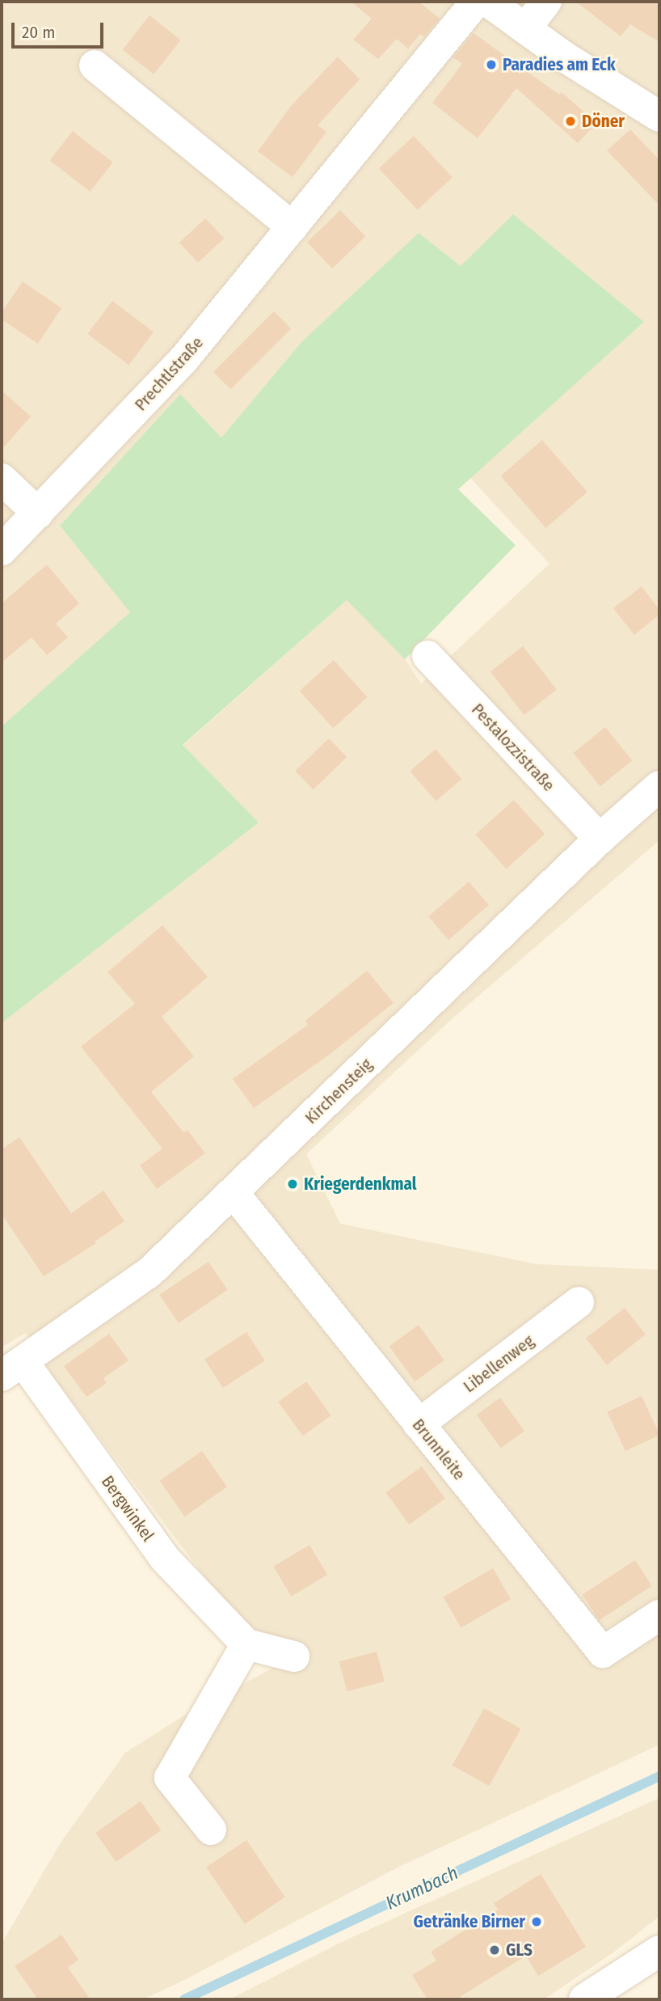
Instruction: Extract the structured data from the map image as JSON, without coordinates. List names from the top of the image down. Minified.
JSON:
{"streets":{"street":["Prechtlstraße","Pestalozzistraße","Kirchensteig","Libellenweg","Brunnleite","Bergwinkel"]},"crossings":[["Pestalozzistraße","Kirchensteig"],["Kirchensteig","Brunnleite"],["Kirchensteig","Bergwinkel"],["Libellenweg","Brunnleite"]],"water":["Krumbach"],"places":["Paradies am Eck","Döner","Kriegerdenkmal","Getränke Birner","GLS"],"scale_bar":"20 m"}
